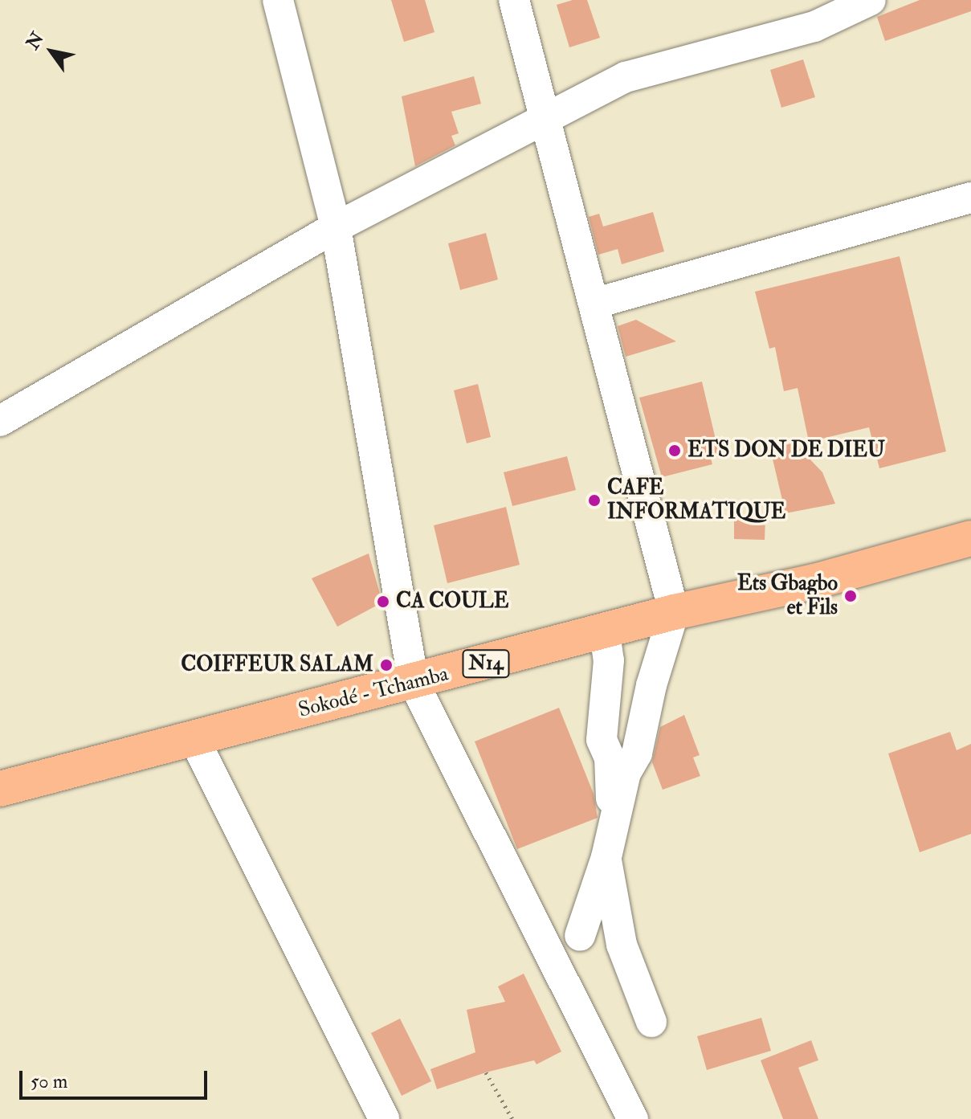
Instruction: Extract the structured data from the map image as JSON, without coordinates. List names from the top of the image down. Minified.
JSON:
{"streets":{"main road":["N14","Sokodé - Tchamba"]},"places":["ETS DON DE DIEU","CAFE INFORMATIQUE","Ets Gbagbo et Fils","CA COULE","COIFFEUR SALAM"],"scale_bar":"50 m","north":"top left"}
